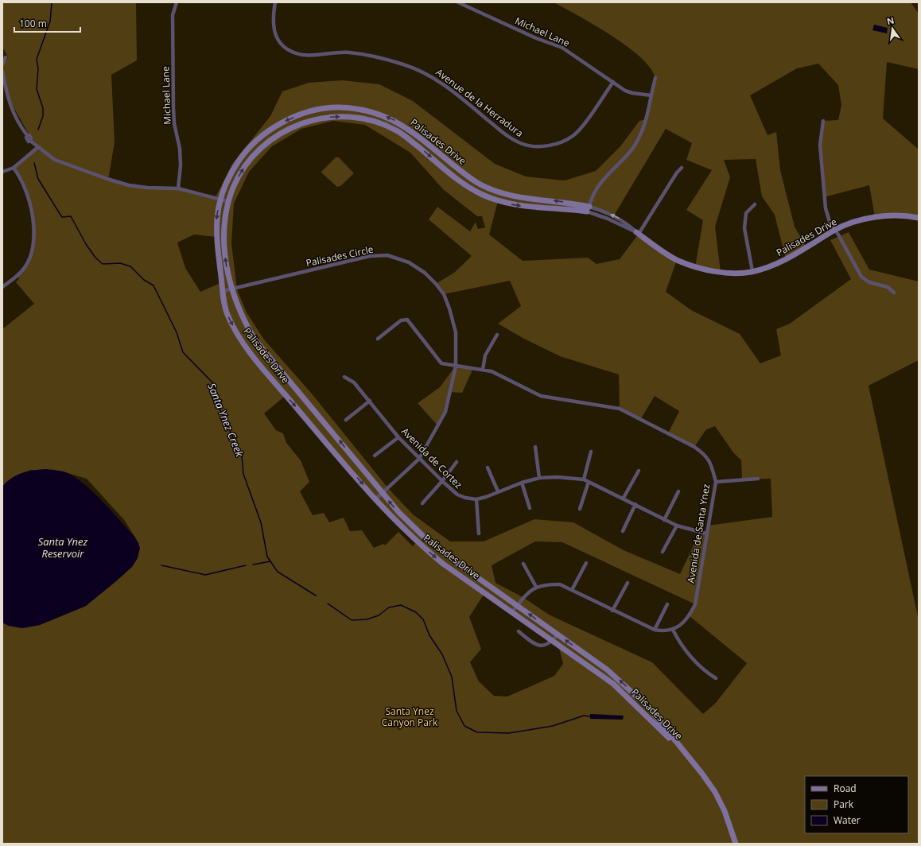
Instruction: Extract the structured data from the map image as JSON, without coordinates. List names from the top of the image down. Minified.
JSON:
{"streets":{"street":["Michael Lane","Avenue de la Herradura","Palisades Drive","Palisades Circle","Avenida de Cortez","Avenida de Santa Ynez"]},"crossings":[["Michael Lane","Avenue de la Herradura"],["Palisades Drive","Palisades Circle"],["Palisades Circle","Avenida de Cortez"],["Palisades Circle","Avenida de Santa Ynez"],["Avenida de Cortez","Avenida de Santa Ynez"]],"water":["Santa Ynez Creek","Santa Ynez Reservoir"],"parks":["Santa Ynez Canyon Park"],"legend":["Road","Park","Water"],"scale_bar":"100 m","north":"top"}
